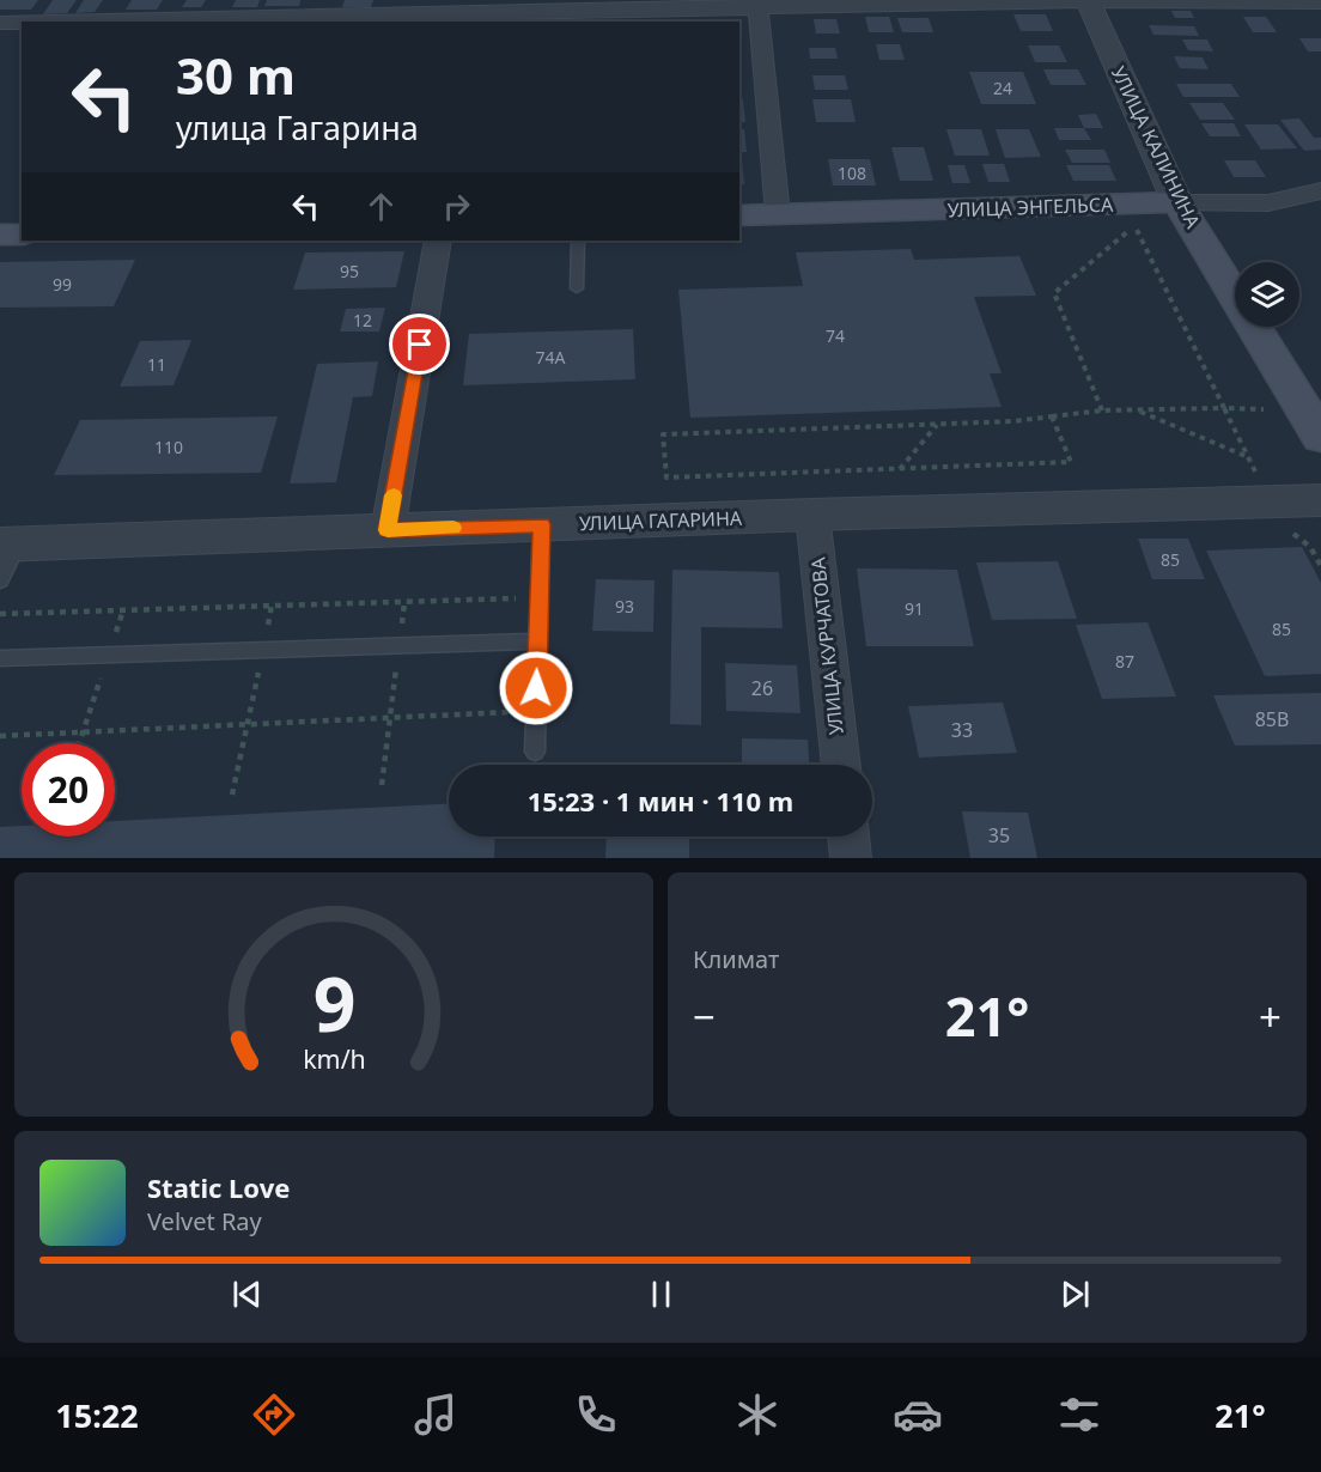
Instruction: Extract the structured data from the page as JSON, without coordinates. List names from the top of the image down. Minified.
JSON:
{"streets":{"main road":["УЛИЦА КАЛИНИНА","УЛИЦА ЭНГЕЛЬСА"],"street":["УЛИЦА ГАГАРИНА","УЛИЦА КУРЧАТОВА"]},"crossings":[["УЛИЦА КАЛИНИНА","УЛИЦА ЭНГЕЛЬСА"],["УЛИЦА ГАГАРИНА","УЛИЦА КУРЧАТОВА"]],"house_numbers":["24","108","95","99","12","74","74А","11","110","85","93","91","85","87","26","85В","33","35"],"page":{"turn":["30 m","улица Гагарина"],"limit":"20","trip":"15:23 · 1 мин · 110 m","tile":"Климат","heat":["−","21°","+"],"song":["Static Love","Velvet Ray"],"tabs":["15:22","21°"],"gauge":["9","km/h"]}}
